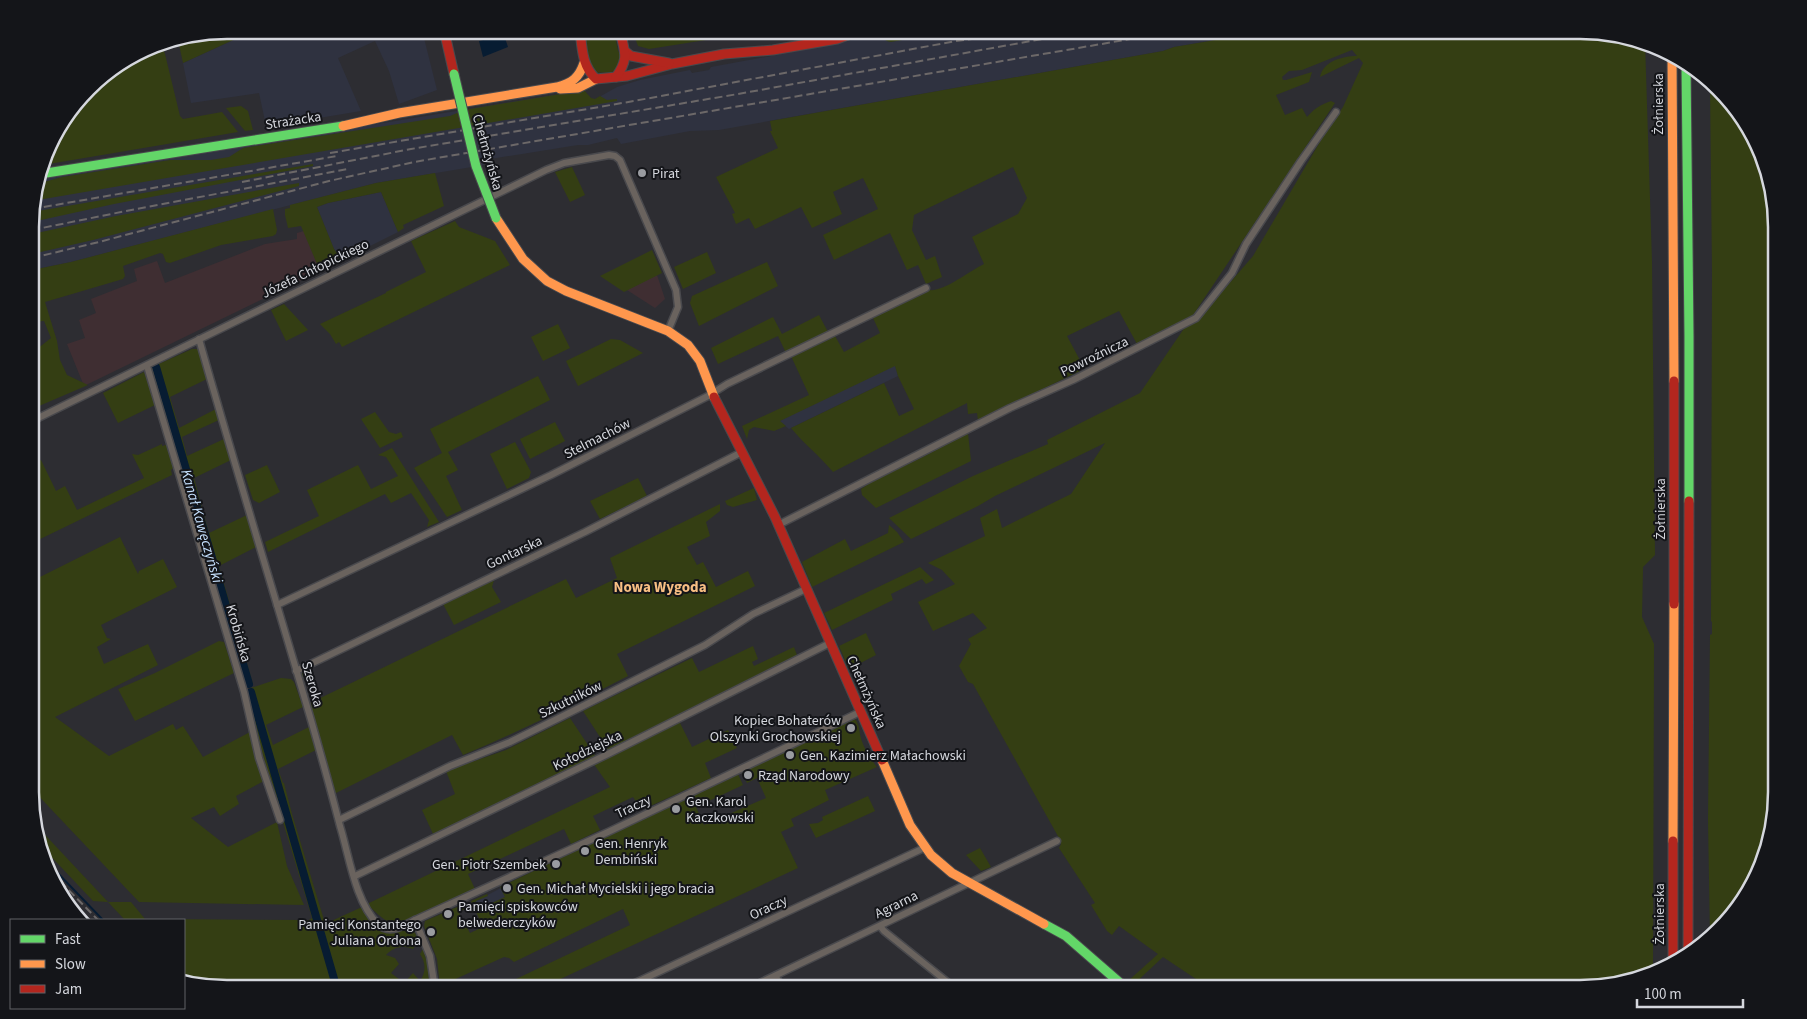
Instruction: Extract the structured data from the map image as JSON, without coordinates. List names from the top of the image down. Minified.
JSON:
{"streets":{"main road":["Żołnierska","Strażacka","Chełmżyńska"],"street":["Józefa Chłopickiego","Powroźnicza","Stelmachów","Gontarska","Krobińska","Szeroka","Szkutników","Kołodziejska","Traczy","Agrarna","Oraczy"]},"crossings":[["Chełmżyńska","Józefa Chłopickiego"],["Chełmżyńska","Powroźnicza"],["Chełmżyńska","Stelmachów"],["Chełmżyńska","Gontarska"],["Chełmżyńska","Szkutników"],["Chełmżyńska","Kołodziejska"],["Chełmżyńska","Traczy"],["Chełmżyńska","Agrarna"],["Chełmżyńska","Oraczy"],["Józefa Chłopickiego","Krobińska"],["Józefa Chłopickiego","Szeroka"],["Stelmachów","Szeroka"],["Gontarska","Szeroka"],["Szeroka","Szkutników"],["Szeroka","Kołodziejska"],["Szeroka","Traczy"]],"districts":["Nowa Wygoda"],"water":["Kanał Kawęczyński"],"places":["Pirat","Kopiec Bohaterów Olszynki Grochowskiej","Gen. Kazimierz Małachowski","Rząd Narodowy","Gen. Karol Kaczkowski","Gen. Henryk Dembiński","Gen. Piotr Szembek","Gen. Michał Mycielski i jego bracia","Pamięci spiskowców belwederczyków","Pamięci Konstantego Juliana Ordona"],"legend":["Fast","Slow","Jam"],"scale_bar":"100 m"}
